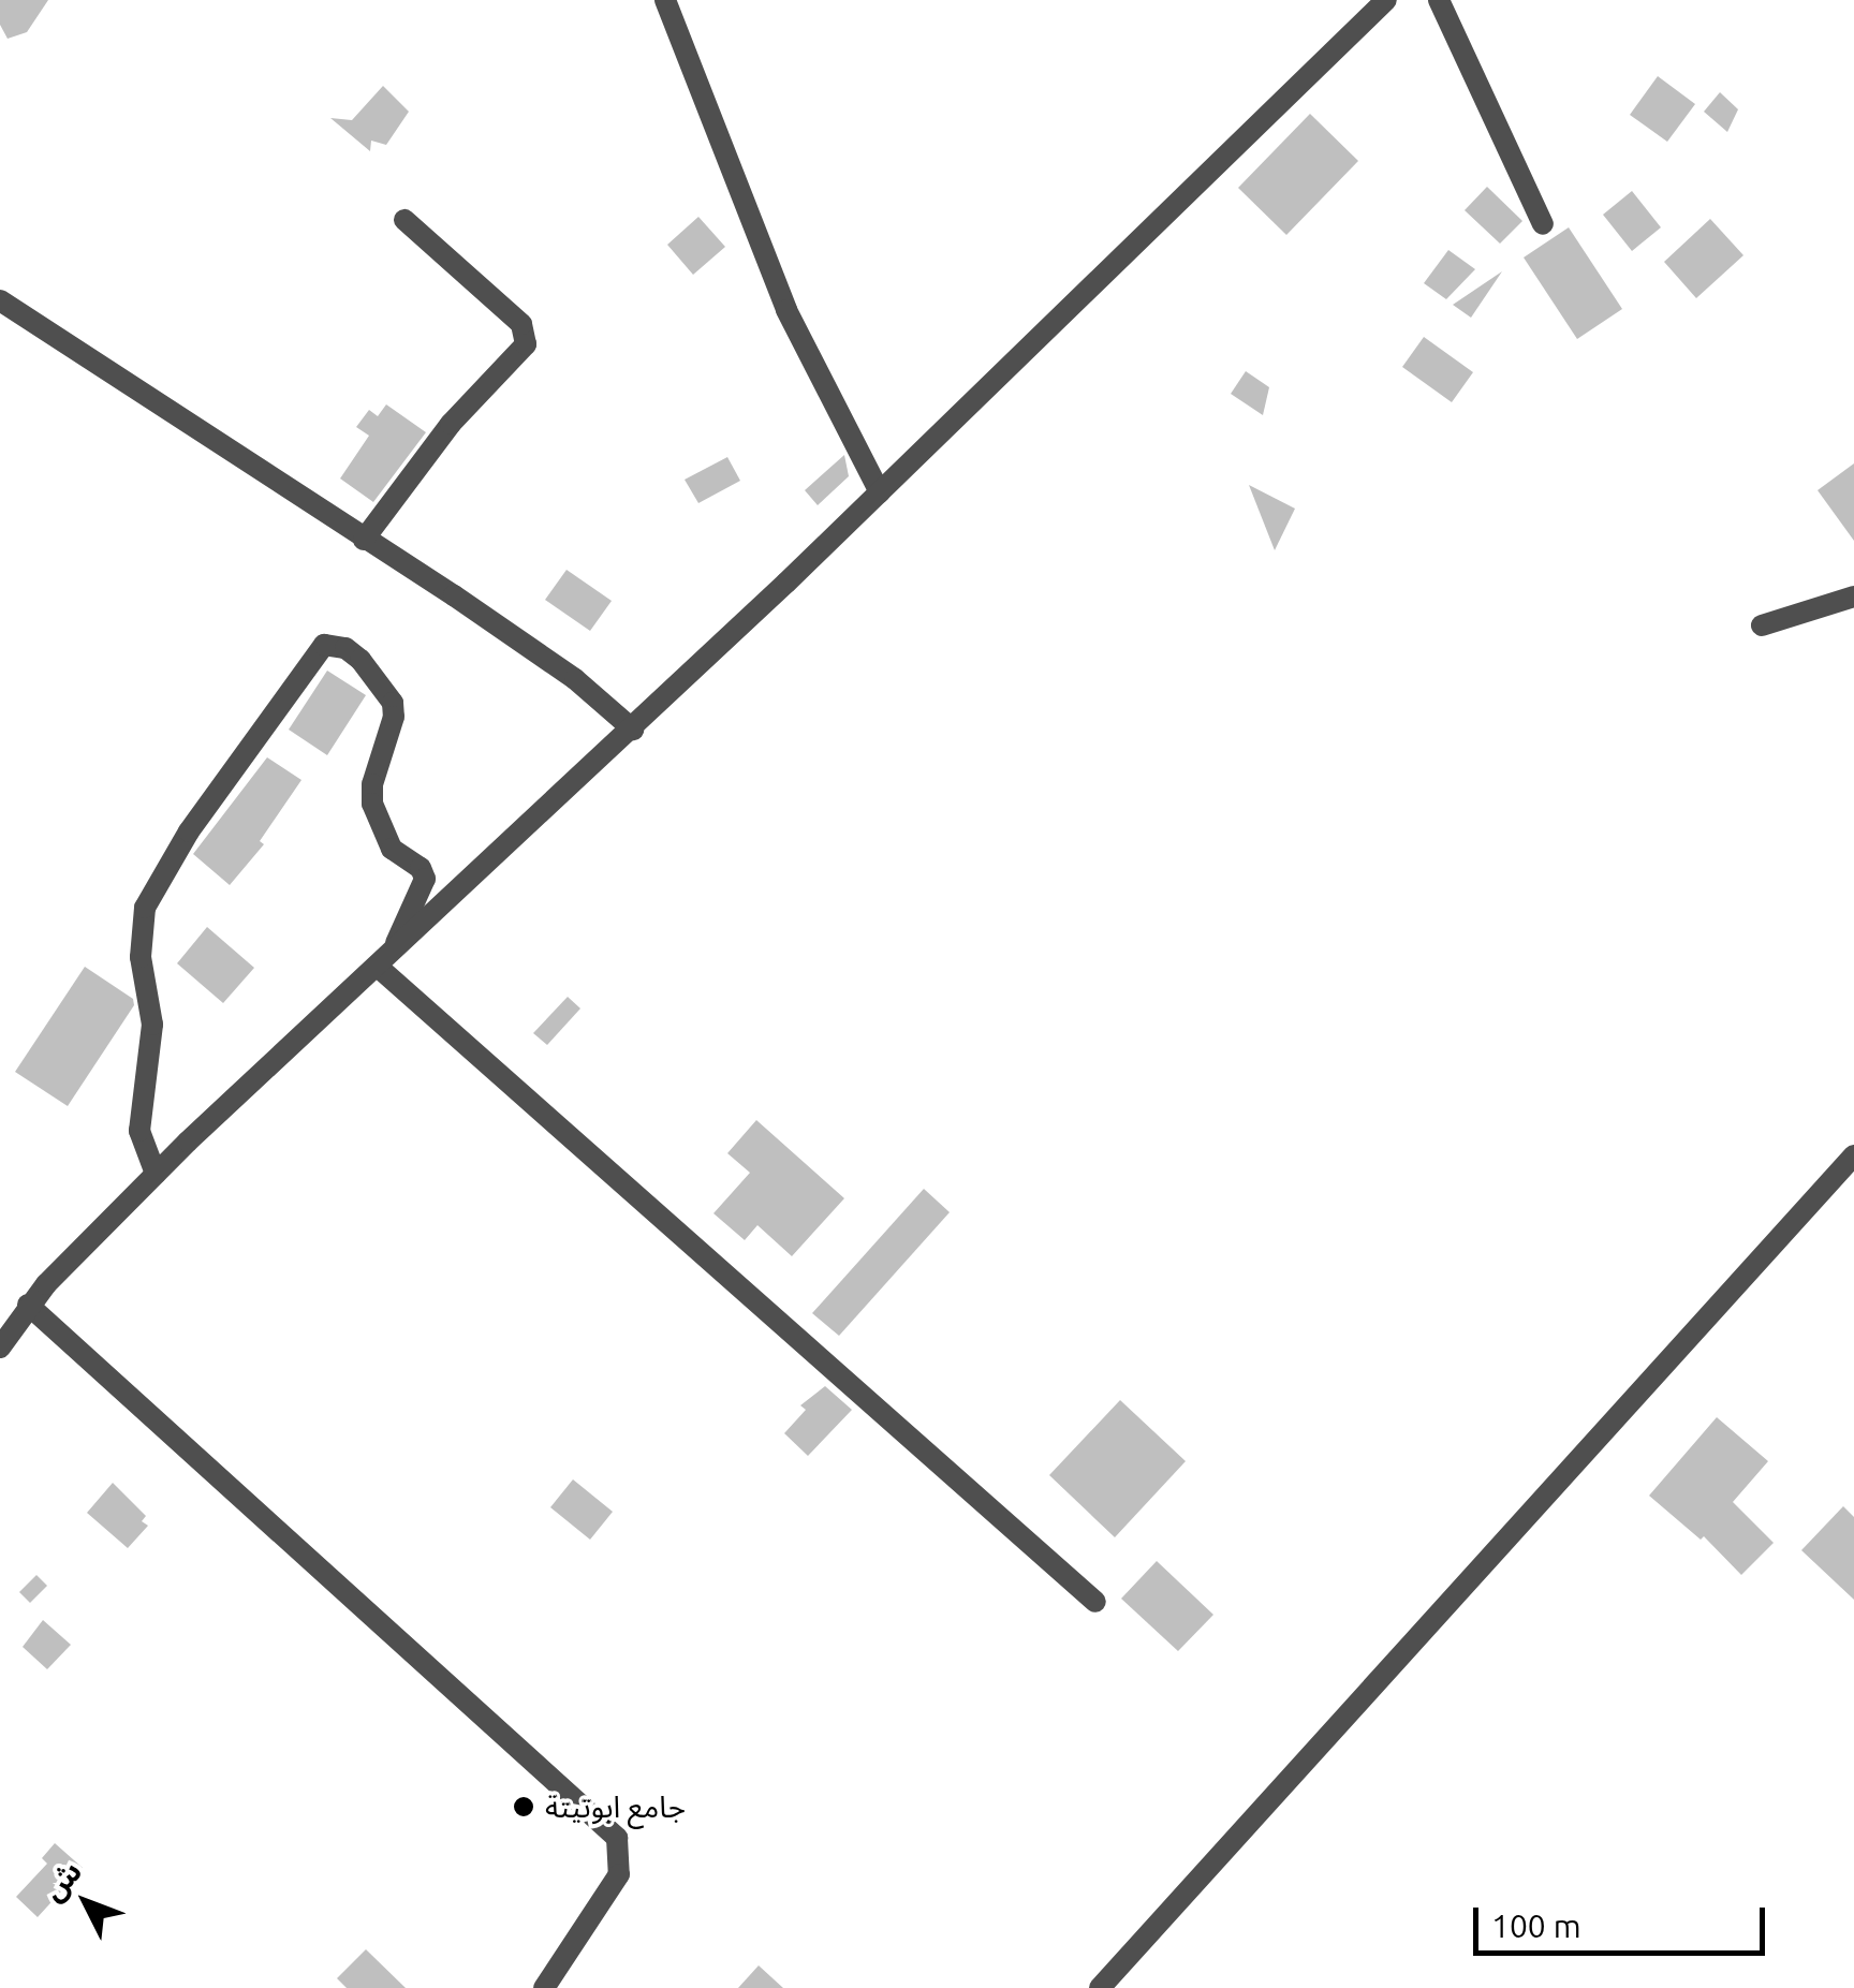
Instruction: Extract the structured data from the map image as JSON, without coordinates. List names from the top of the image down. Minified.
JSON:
{"places":["جامع ابوتيتة"],"scale_bar":"100 m","north":"top left"}
